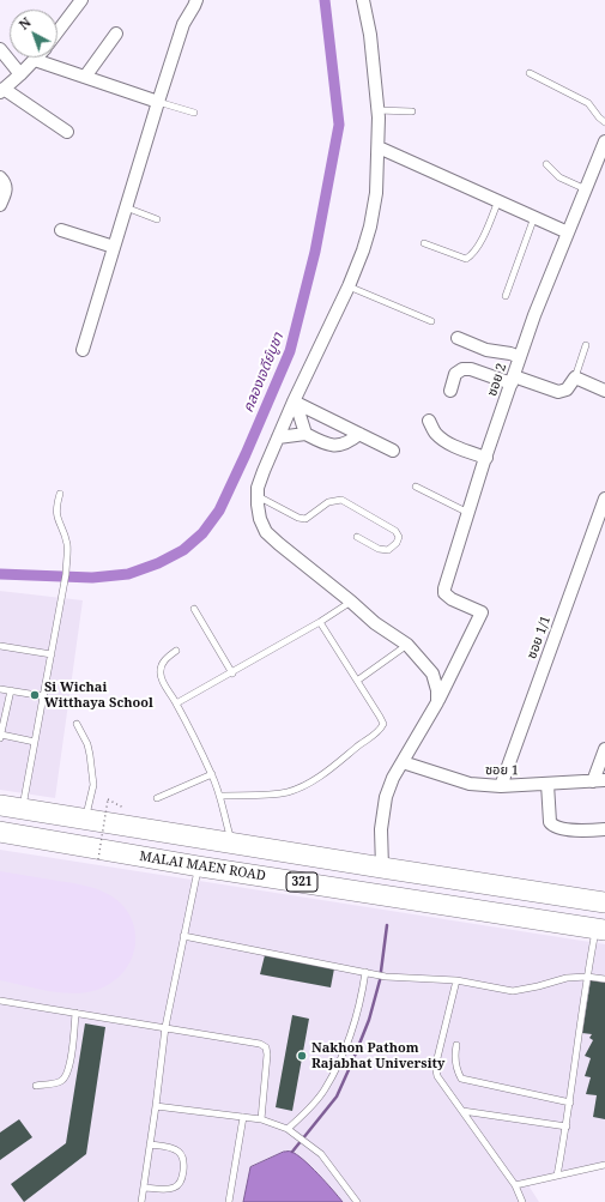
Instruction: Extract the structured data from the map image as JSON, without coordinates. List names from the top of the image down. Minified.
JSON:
{"streets":{"highway":["MALAI MAEN ROAD","321"],"street":["ซอย 2","ซอย 1/1","ซอย 1"]},"crossings":[["ซอย 1/1","ซอย 1"]],"water":["คลองเจดีย์บูชา"],"places":["Si Wichai Witthaya School","Nakhon Pathom Rajabhat University"],"north":"top left"}
